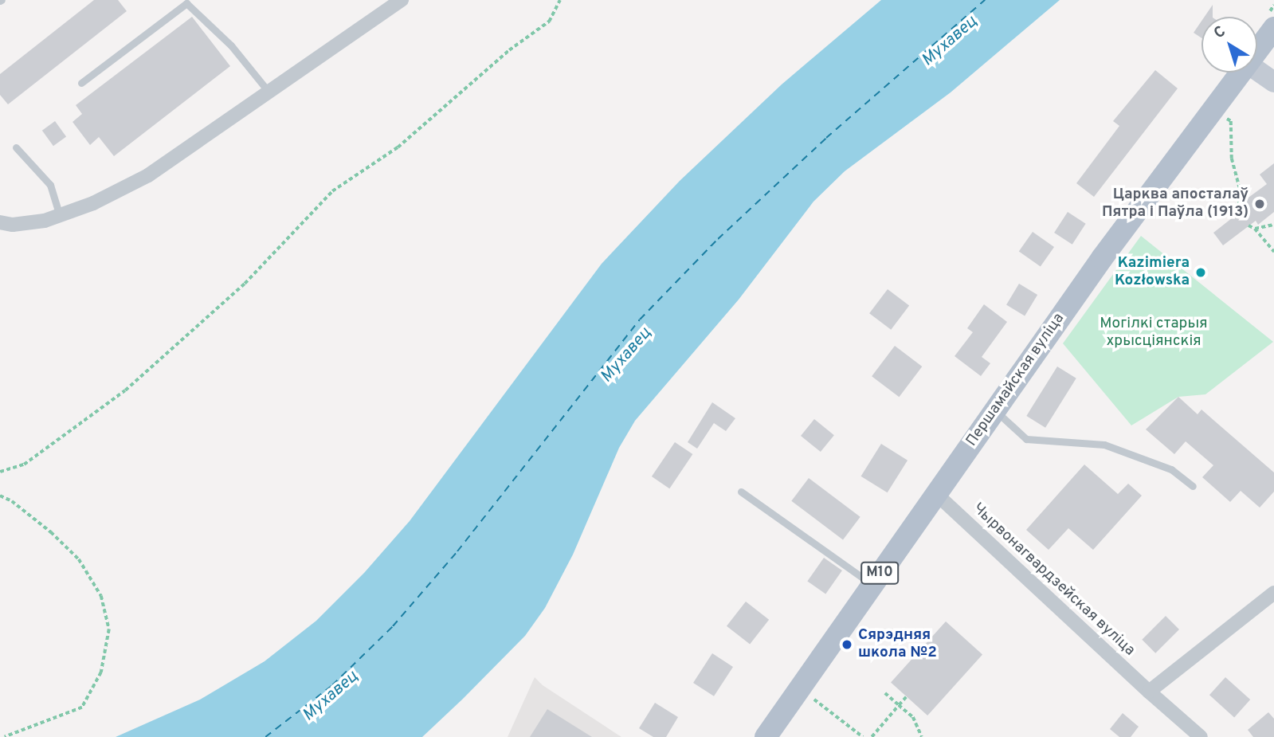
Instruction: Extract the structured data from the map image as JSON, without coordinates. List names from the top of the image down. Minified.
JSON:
{"streets":{"main road":["Першамайская вуліца","М10"],"street":["Чырвонагвардзейская вуліца"]},"crossings":[["Першамайская вуліца","Чырвонагвардзейская вуліца"]],"water":["Мухавец"],"parks":["Могілкі старыя хрысціянскія"],"places":["Царква апосталаў Пятра і Паўла (1913)","Kazimiera Kozłowska","Сярэдняя школа №2"],"north":"top left"}
